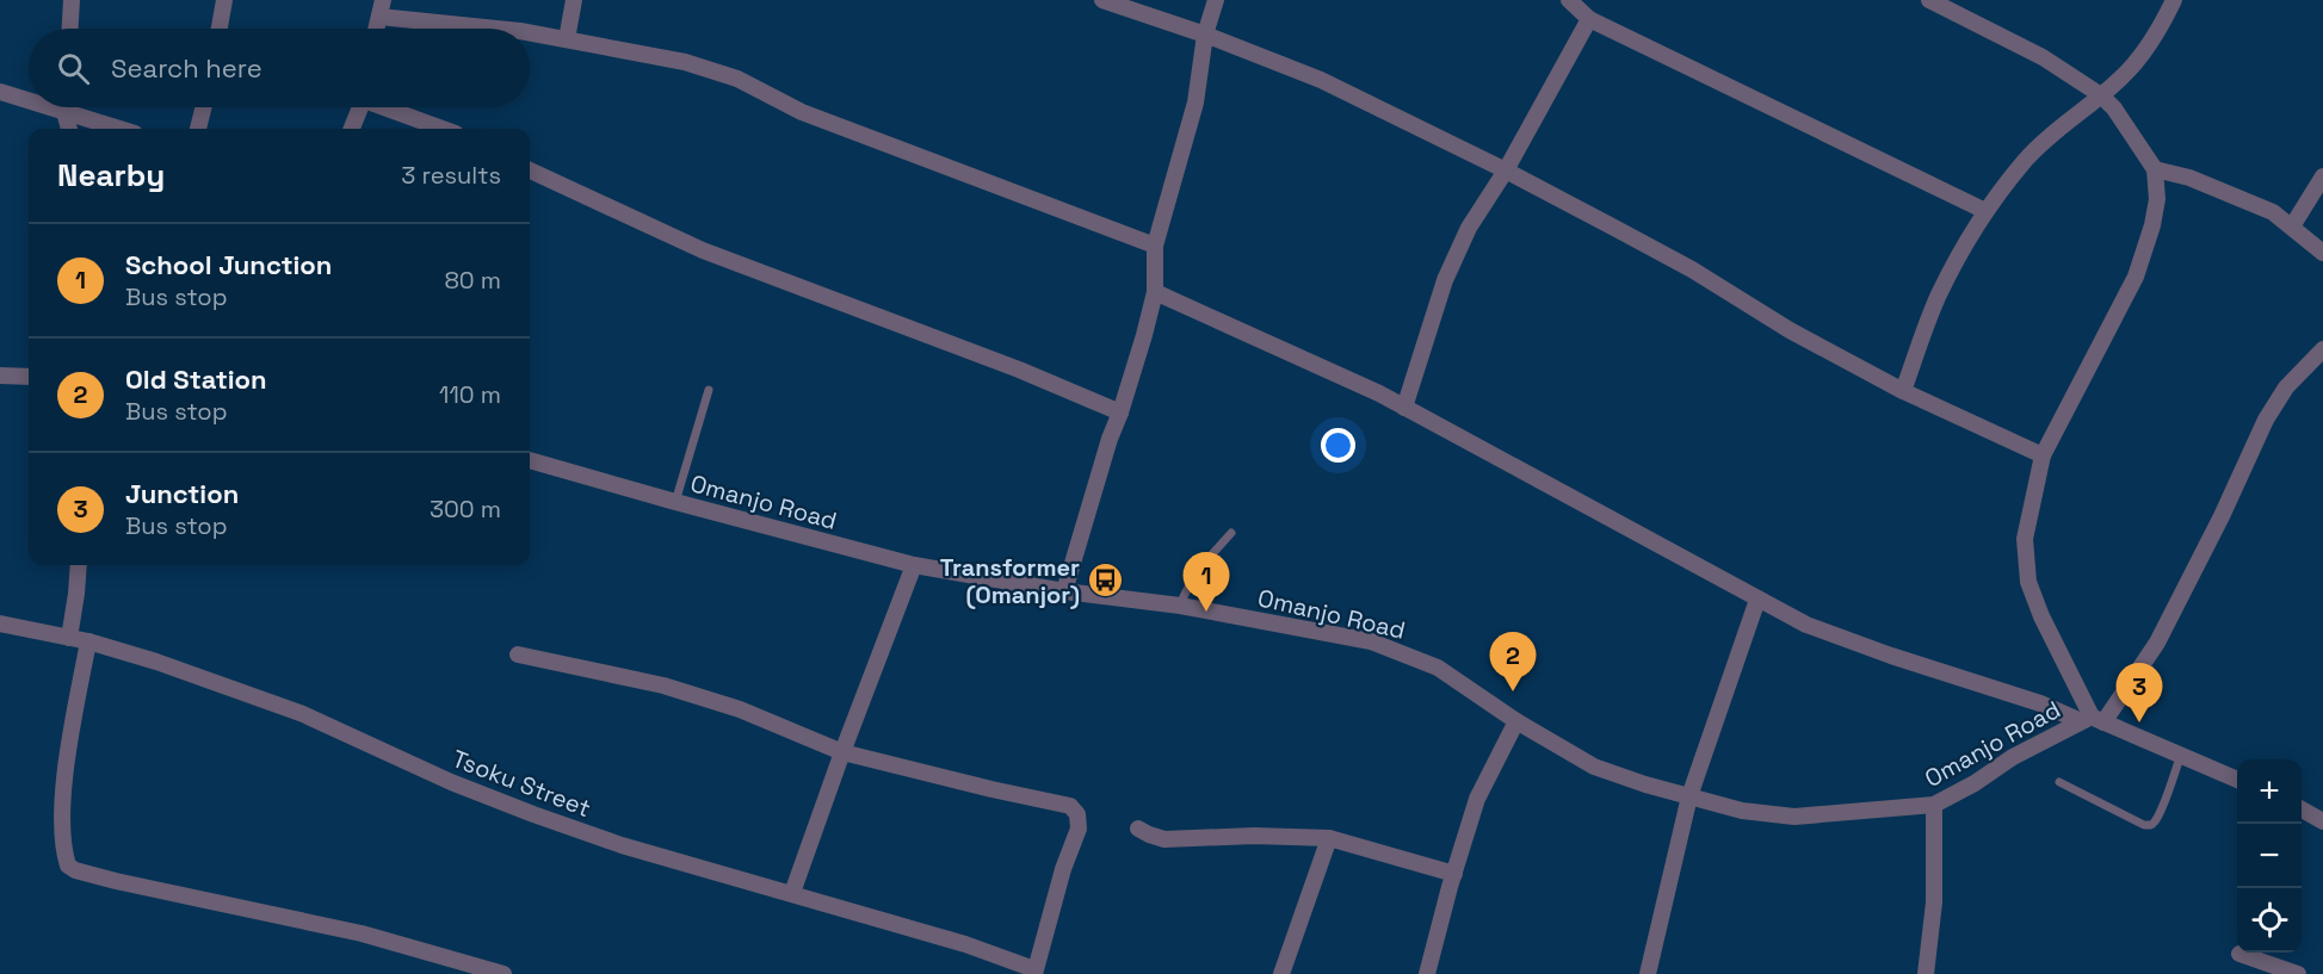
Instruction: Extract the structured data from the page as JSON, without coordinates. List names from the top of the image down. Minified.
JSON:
{"streets":{"street":["Omanjo Road","Tsoku Street"]},"places":{"bus stop":["Transformer (Omanjor)"]},"page":{"search":"Search here","heading":["Nearby","3 results"],"list":[{"mark":"1","name":"School Junction","note":"Bus stop","value":"80 m"},{"mark":"2","name":"Old Station","note":"Bus stop","value":"110 m"},{"mark":"3","name":"Junction","note":"Bus stop","value":"300 m"}],"pins":["1","2","3"],"map_buttons":["+","−"]}}
